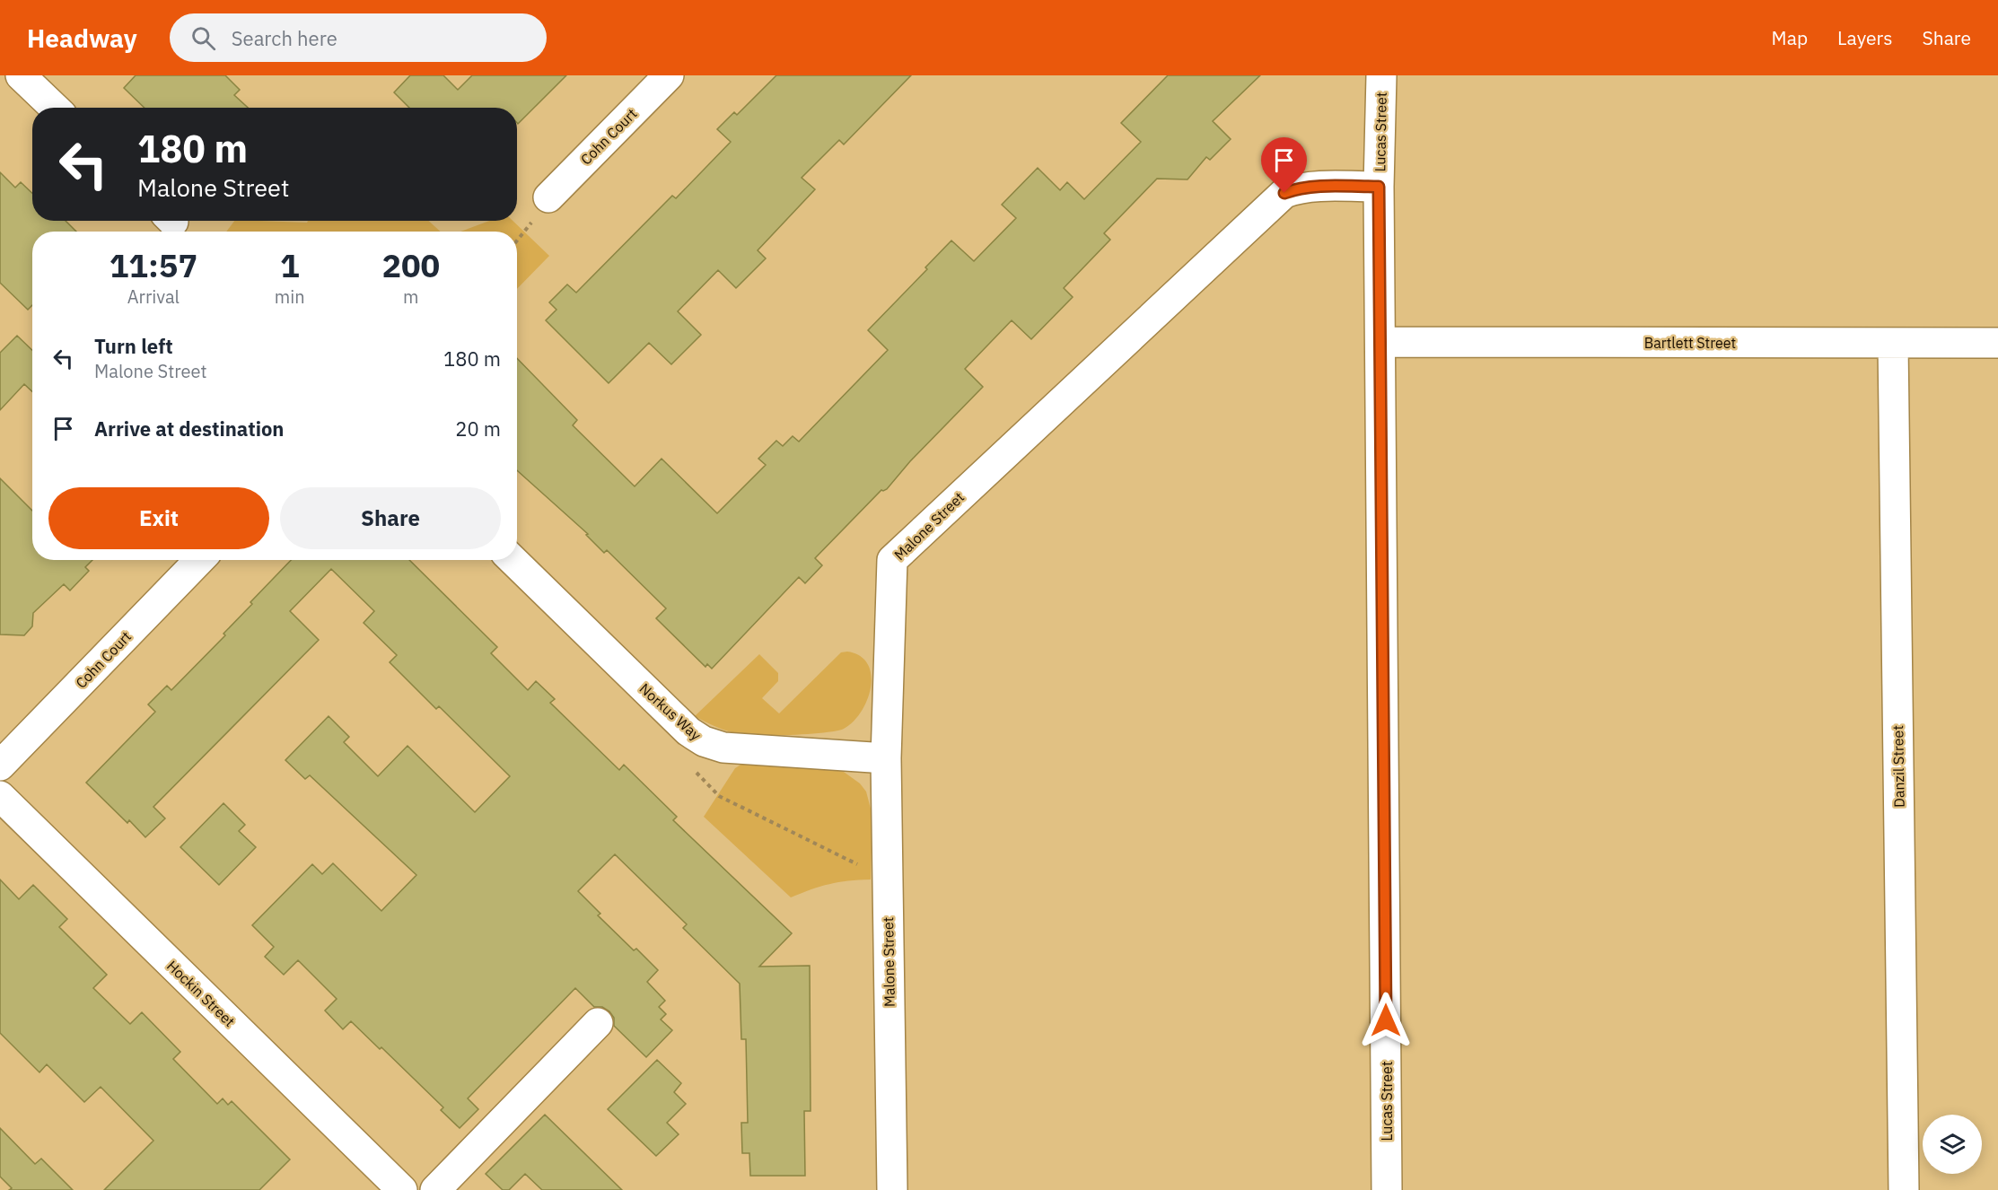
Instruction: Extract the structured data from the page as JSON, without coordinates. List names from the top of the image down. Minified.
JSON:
{"streets":{"street":["Lucas Street","Cohn Court","Bartlett Street","Malone Street","Norkus Way","Danzil Street","Hockin Street"]},"crossings":[["Lucas Street","Bartlett Street"],["Lucas Street","Malone Street"],["Bartlett Street","Danzil Street"],["Malone Street","Norkus Way"]],"page":{"header":"Headway","search":"Search here","nav":["Map","Layers","Share"],"turn":["180 m","Malone Street"],"eta":["11:57","Arrival","1","min","200","m"],"list":[{"name":"Turn left","note":"Malone Street","value":"180 m"},{"name":"Arrive at destination","value":"20 m"}],"buttons":["Exit","Share"]}}
